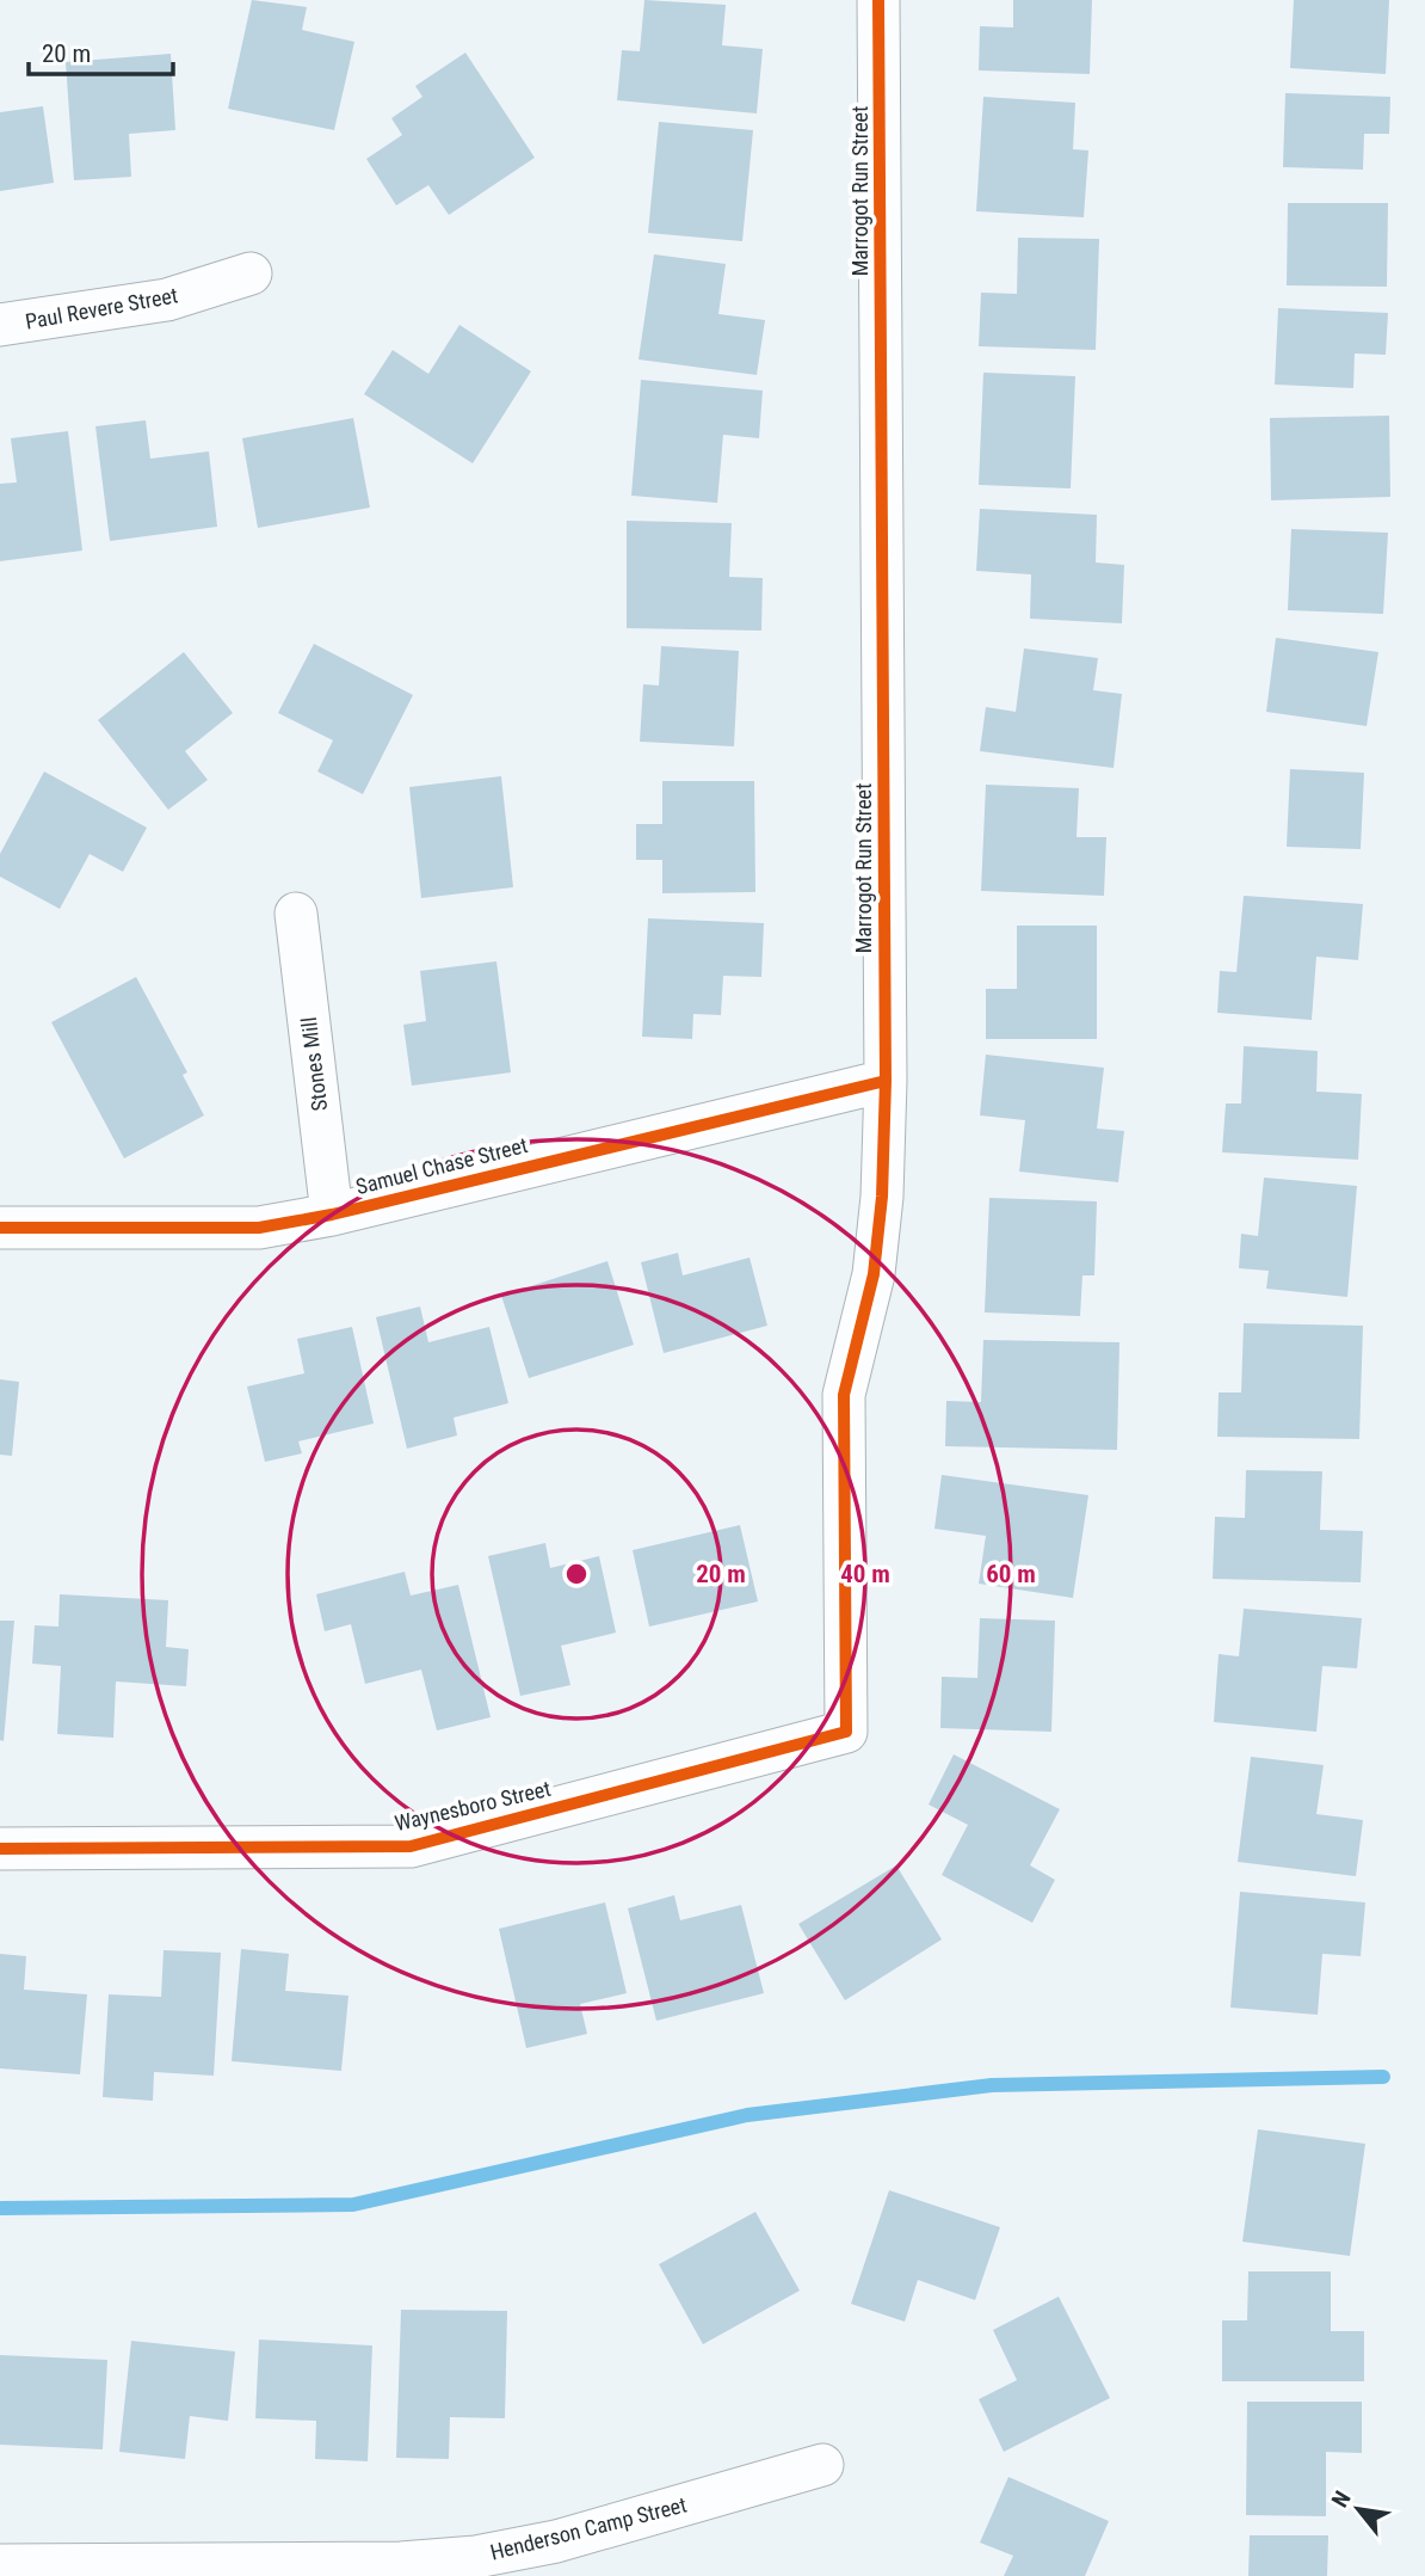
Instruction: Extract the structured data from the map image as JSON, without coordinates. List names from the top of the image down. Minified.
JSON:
{"streets":{"street":["Marrogot Run Street","Paul Revere Street","Stones Mill","Samuel Chase Street","Waynesboro Street","Henderson Camp Street"]},"crossings":[["Marrogot Run Street","Samuel Chase Street"],["Marrogot Run Street","Waynesboro Street"],["Stones Mill","Samuel Chase Street"]],"scale_bar":"20 m","north":"top left","rings":["20 m","40 m","60 m"]}
